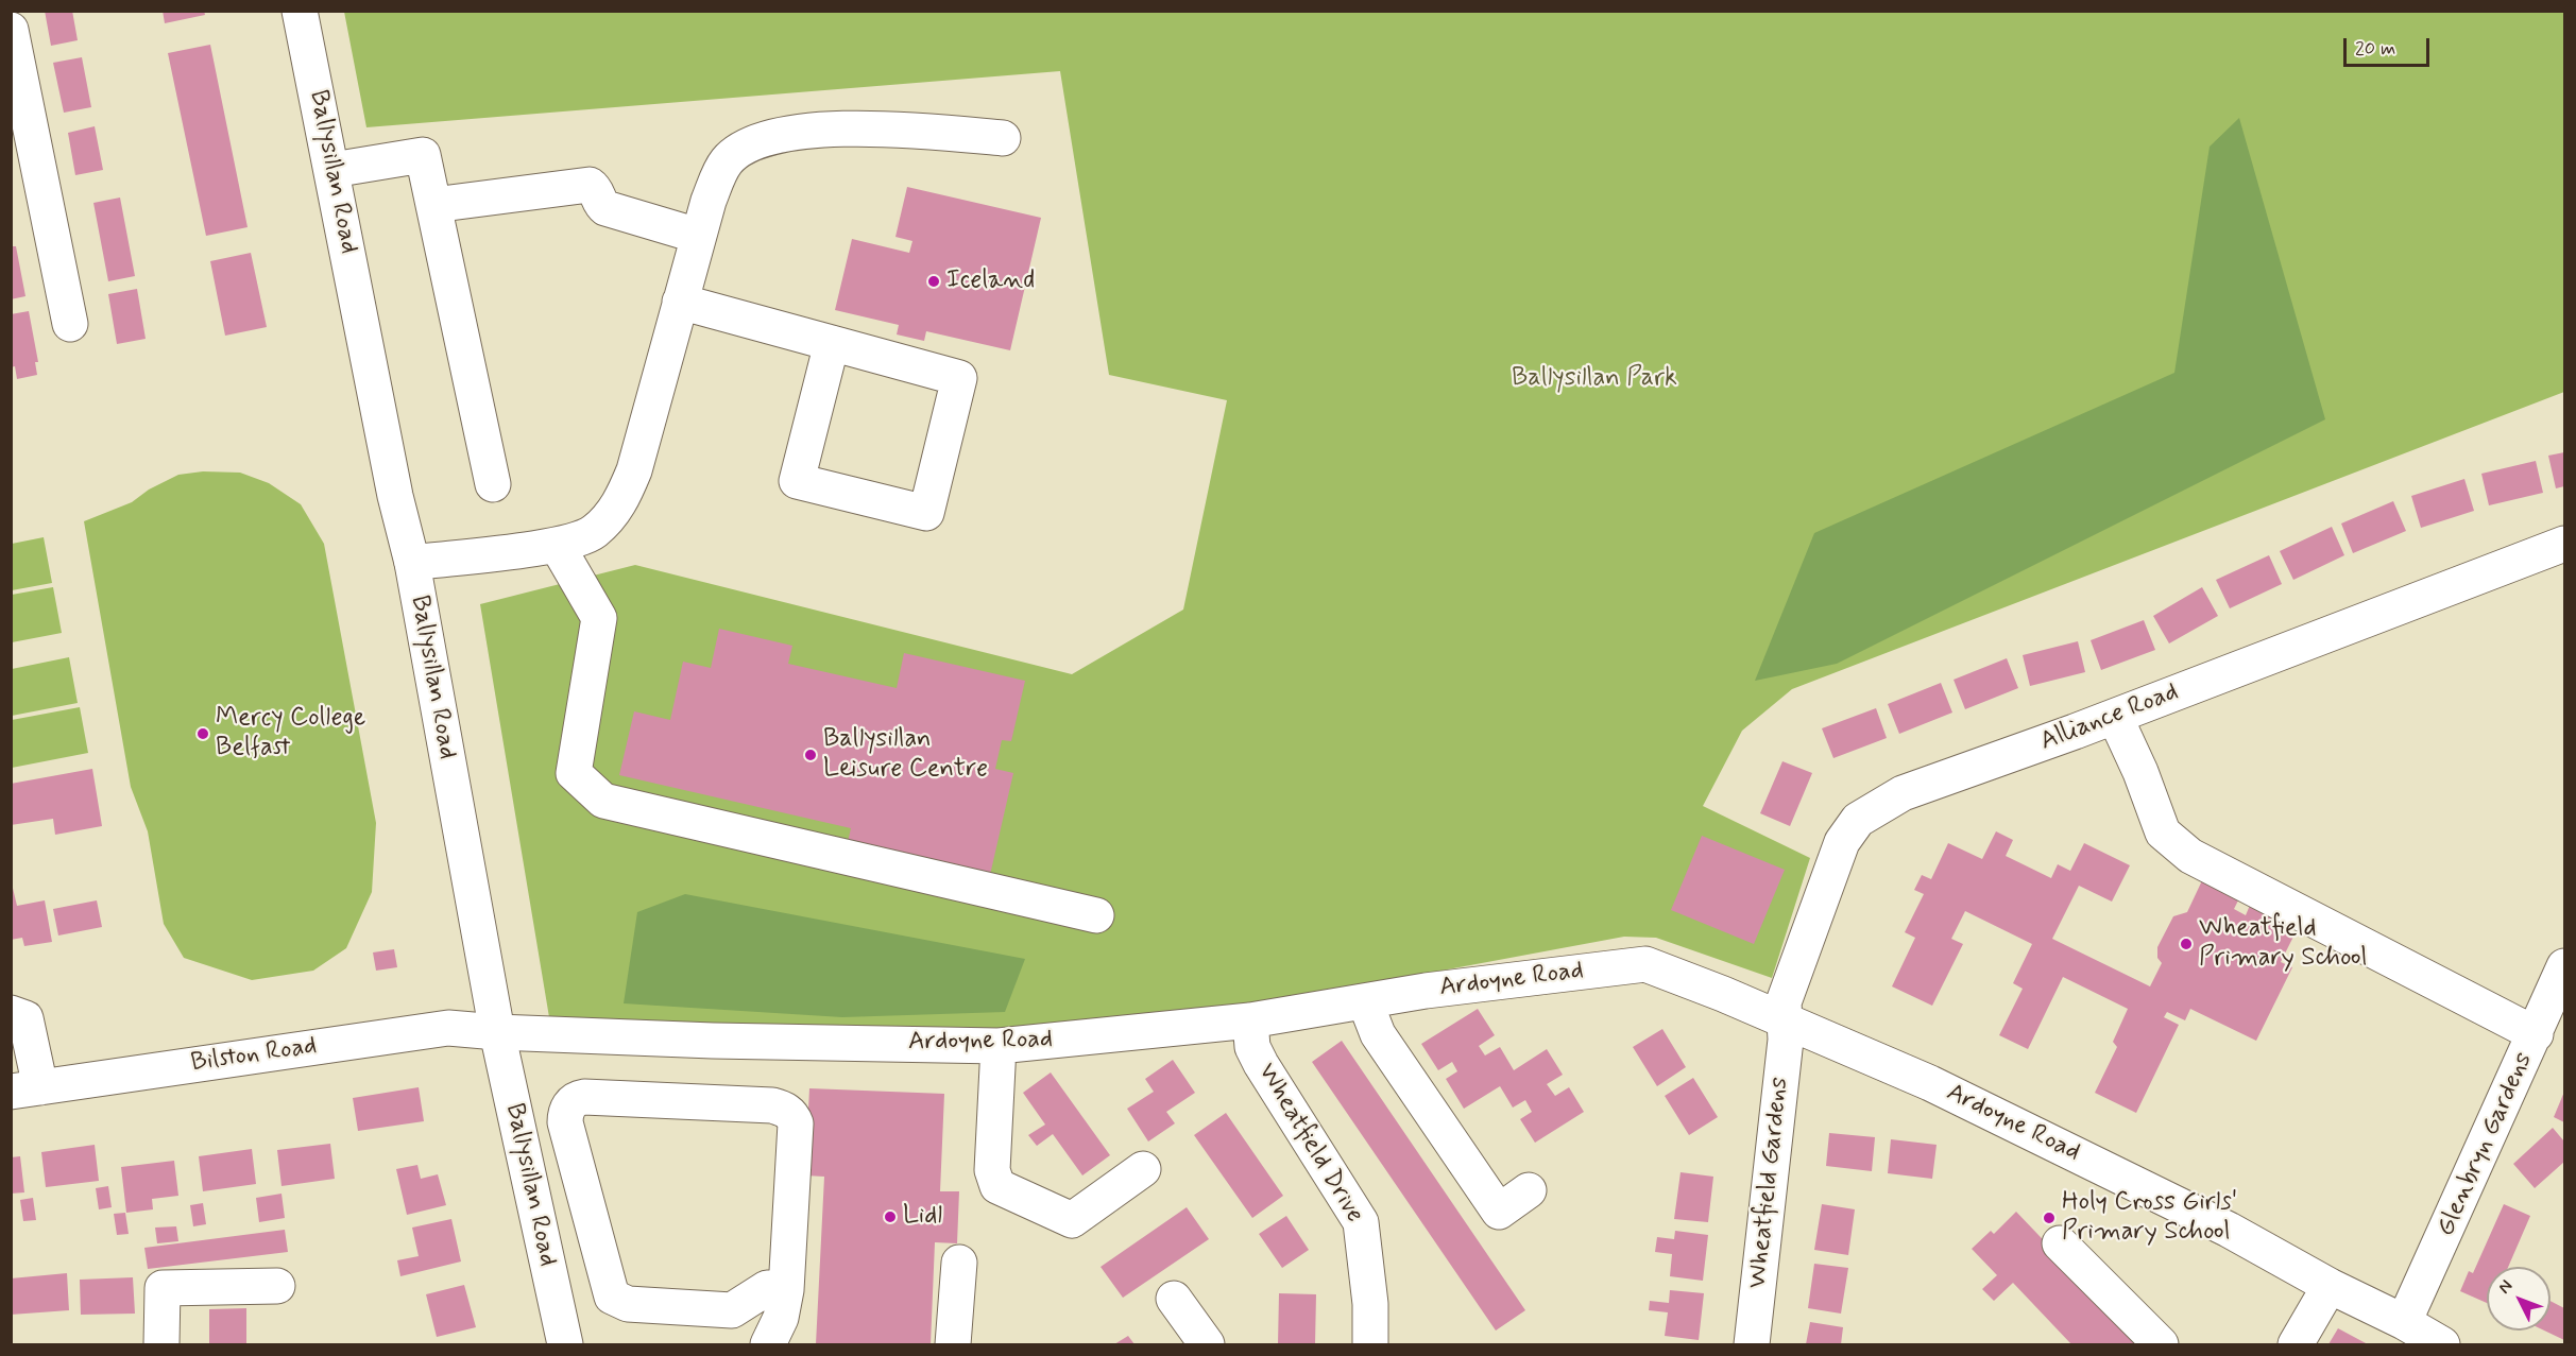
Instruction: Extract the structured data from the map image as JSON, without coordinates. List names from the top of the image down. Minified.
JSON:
{"streets":{"main road":["Ballysillan Road","Alliance Road","Ardoyne Road","Bilston Road","Wheatfield Drive","Glenbryn Gardens","Wheatfield Gardens"]},"crossings":[["Ballysillan Road","Ardoyne Road"],["Ballysillan Road","Bilston Road"],["Alliance Road","Ardoyne Road"],["Alliance Road","Wheatfield Gardens"],["Ardoyne Road","Bilston Road"],["Ardoyne Road","Wheatfield Drive"],["Ardoyne Road","Glenbryn Gardens"],["Ardoyne Road","Wheatfield Gardens"]],"parks":["Ballysillan Park"],"places":["Iceland","Mercy College Belfast","Ballysillan Leisure Centre","Wheatfield Primary School","Lidl","Holy Cross Girls' Primary School"],"scale_bar":"20 m","north":"top left"}
